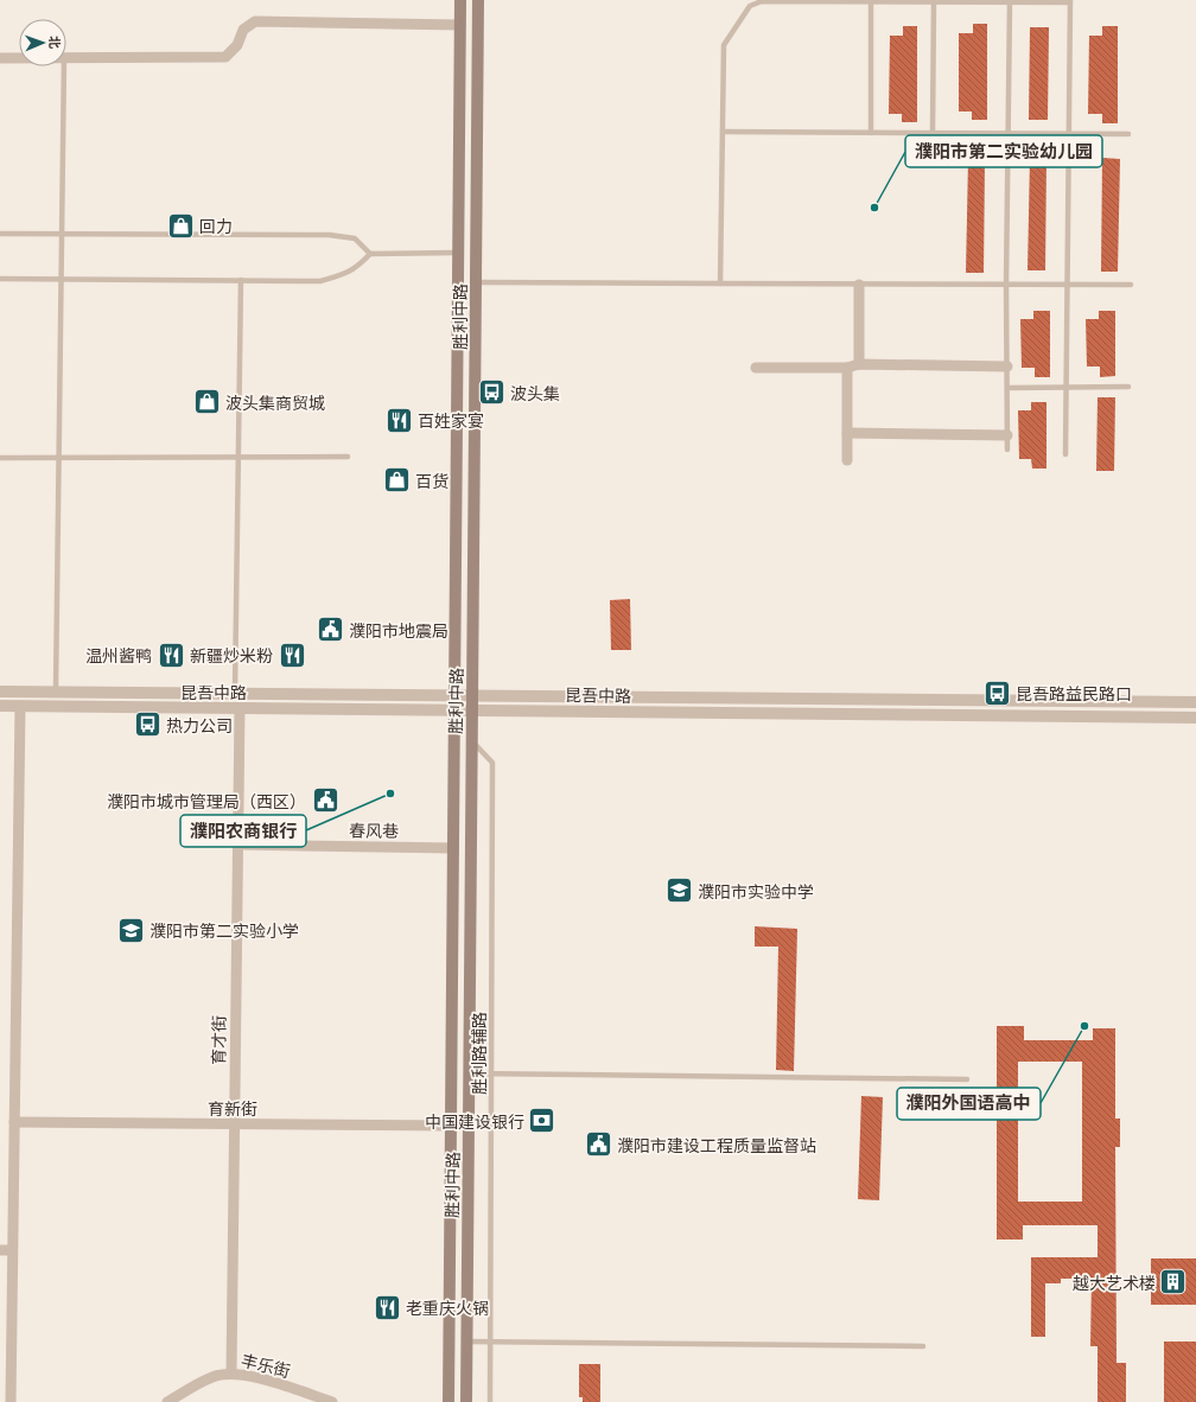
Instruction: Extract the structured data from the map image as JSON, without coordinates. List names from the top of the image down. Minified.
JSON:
{"streets":{"main road":["胜利中路"],"street":["昆吾中路","春风巷","育才街","育新街","丰乐街"],"lane":["胜利路辅路"]},"crossings":[["胜利中路","昆吾中路"],["胜利中路","春风巷"],["胜利中路","胜利路辅路"],["胜利中路","育新街"],["昆吾中路","育才街"],["春风巷","育才街"],["育才街","育新街"],["育才街","丰乐街"]],"places":{"other":["濮阳市第二实验幼儿园","濮阳农商银行","濮阳外国语高中"],"shop":["回力","波头集商贸城","百货"],"bus stop":["波头集","昆吾路益民路口","热力公司"],"restaurant":["百姓家宴","温州酱鸭","新疆炒米粉","老重庆火锅"],"public building":["濮阳市地震局","濮阳市城市管理局（西区）","濮阳市建设工程质量监督站"],"school or university":["濮阳市实验中学","濮阳市第二实验小学"],"bank":["中国建设银行"],"building":["越大艺术楼"]},"north":"right"}
